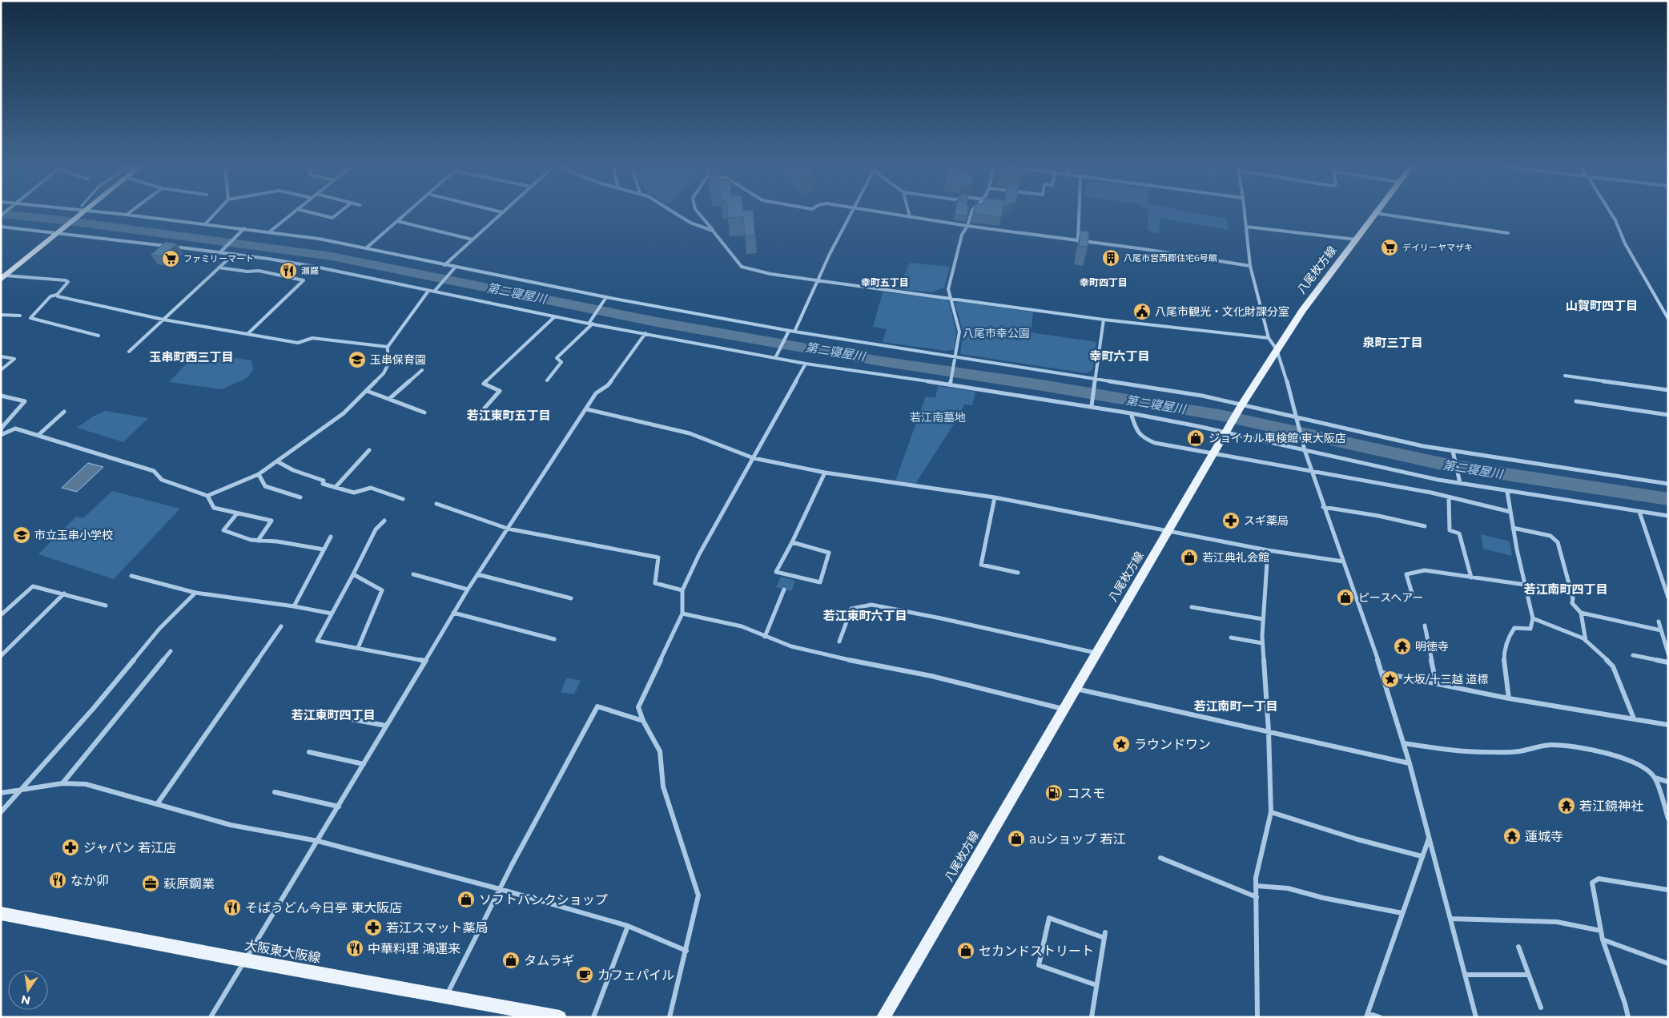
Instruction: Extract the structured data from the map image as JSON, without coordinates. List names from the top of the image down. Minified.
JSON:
{"streets":{"main road":["八尾枚方線","大阪東大阪線"]},"districts":["幸町五丁目","幸町四丁目","山賀町四丁目","泉町三丁目","幸町六丁目","玉串町西三丁目","若江東町五丁目","若江南町四丁目","若江東町六丁目","若江南町一丁目","若江東町四丁目"],"water":["第二寝屋川"],"parks":["八尾市幸公園","若江南墓地"],"places":{"supermarket":["デイリーヤマザキ","ファミリーマート"],"building":["八尾市営西郡住宅6号館"],"restaurant":["瀬羅","なか卯","そばうどん今日亭 東大阪店","中華料理 鴻運来"],"public building":["八尾市観光・文化財課分室"],"school or university":["玉串保育園","市立玉串小学校"],"shop":["ジョイカル車検館 東大阪店","若江典礼会館","ピースヘアー","auショップ 若江","ソフトバンクショップ","セカンドストリート","タムラギ"],"pharmacy":["スギ薬局","ジャパン 若江店","若江スマット薬局"],"temple":["明徳寺","若江鏡神社","蓮城寺"],"place":["大坂/十三越 道標","ラウンドワン"],"fuel station":["コスモ"],"office":["萩原鋼業"],"cafe":["カフェパイル"]},"north":"bottom"}
